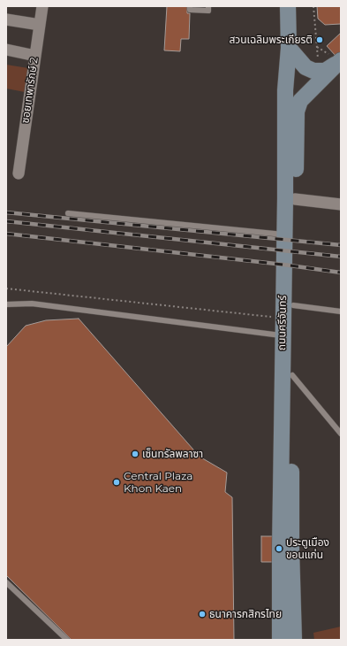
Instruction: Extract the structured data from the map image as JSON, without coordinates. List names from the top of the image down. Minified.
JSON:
{"streets":{"main road":["ถนนศรีจันทร์"],"street":["ซอยเทพารักษ์ 2"]},"places":["สวนเฉลิมพระเกียรติ","เซ็นทรัลพลาซา","Central Plaza Khon Kaen","ประตูเมือง ขอนแก่น","ธนาคารกสิกรไทย"]}
